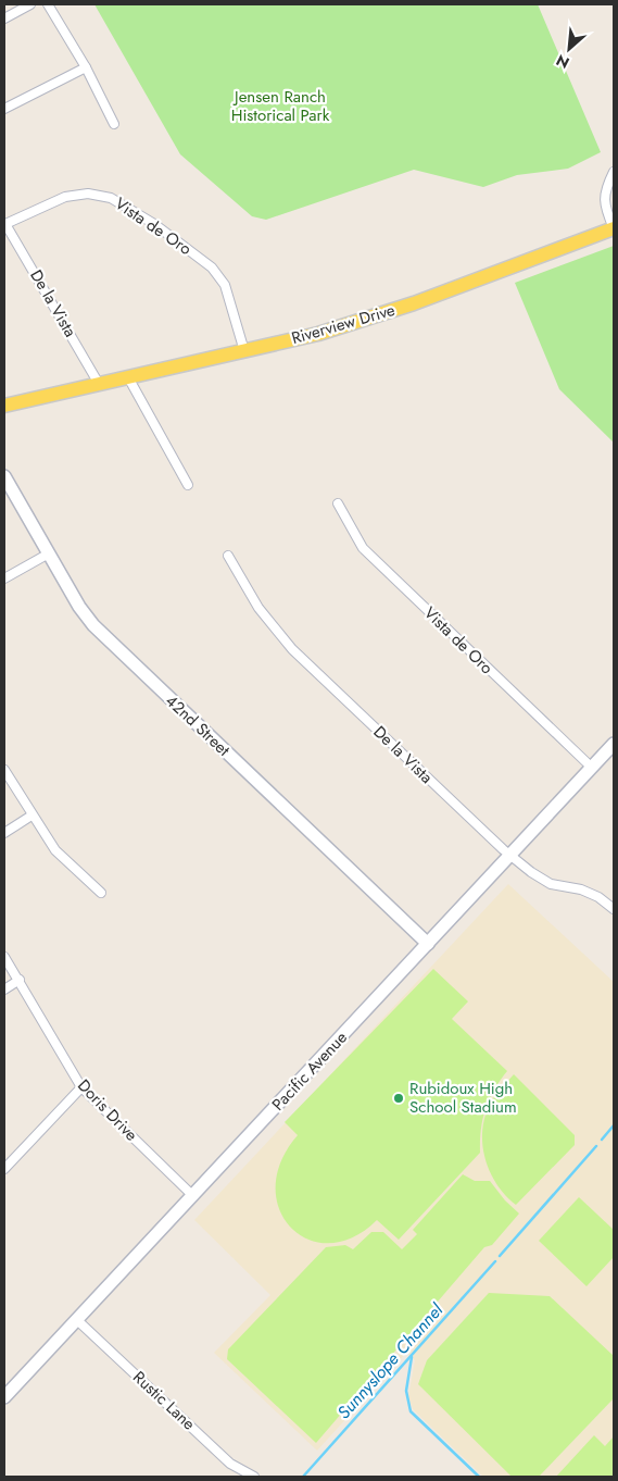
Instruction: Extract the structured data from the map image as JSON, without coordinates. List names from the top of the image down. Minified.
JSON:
{"streets":{"main road":["Riverview Drive"],"street":["Vista de Oro","De la Vista","42nd Street","Pacific Avenue","Doris Drive","Rustic Lane"]},"crossings":[["Vista de Oro","De la Vista"],["Vista de Oro","Riverview Drive"],["Vista de Oro","Pacific Avenue"],["De la Vista","Riverview Drive"],["De la Vista","Pacific Avenue"],["42nd Street","Pacific Avenue"],["Pacific Avenue","Doris Drive"],["Pacific Avenue","Rustic Lane"]],"water":["Sunnyslope Channel"],"parks":["Jensen Ranch Historical Park"],"places":["Rubidoux High School Stadium"],"north":"bottom left"}
